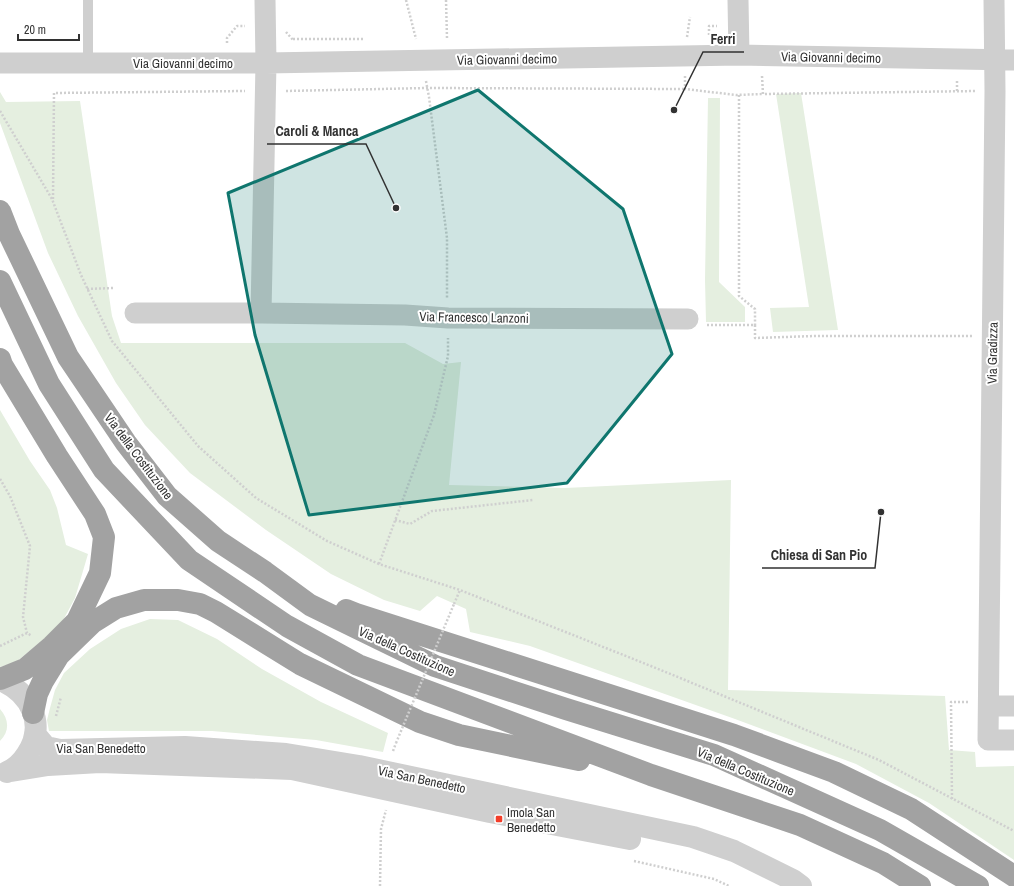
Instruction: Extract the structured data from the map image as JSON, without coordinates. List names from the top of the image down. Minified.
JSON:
{"streets":{"highway":["Via della Costituzione"],"street":["Via Giovanni decimo","Via Francesco Lanzoni","Via Gradizza","Via San Benedetto"]},"crossings":[["Via Giovanni decimo","Via Gradizza"]],"places":{"other":["Ferri","Caroli & Manca","Chiesa di San Pio"],"transit":["Imola San Benedetto"]},"scale_bar":"20 m"}
